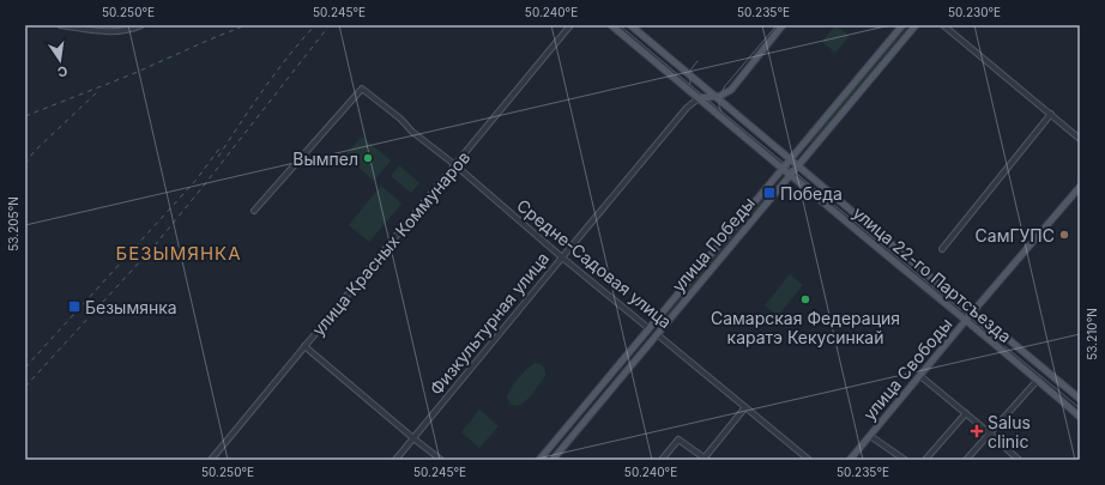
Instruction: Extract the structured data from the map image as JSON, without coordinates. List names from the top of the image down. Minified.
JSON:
{"streets":{"main road":["улица Победы","Средне-Садовая улица","улица 22-го Партсъезда","улица Свободы"],"street":["улица Красных Коммунаров","Физкультурная улица"]},"crossings":[["улица Красных Коммунаров","Средне-Садовая улица"],["улица Победы","Средне-Садовая улица"],["улица Победы","улица 22-го Партсъезда"],["Средне-Садовая улица","Физкультурная улица"],["улица 22-го Партсъезда","Физкультурная улица"],["улица 22-го Партсъезда","улица Свободы"]],"districts":["БЕЗЫМЯНКА"],"places":{"other":["Вымпел","СамГУПС","Самарская Федерация каратэ Кекусинкай"],"transit":["Победа","Безымянка"],"health":["Salus clinic"]},"north":"bottom","coordinates":["50.250°E","50.245°E","50.240°E","50.235°E","50.230°E","53.205°N","53.210°N"]}
